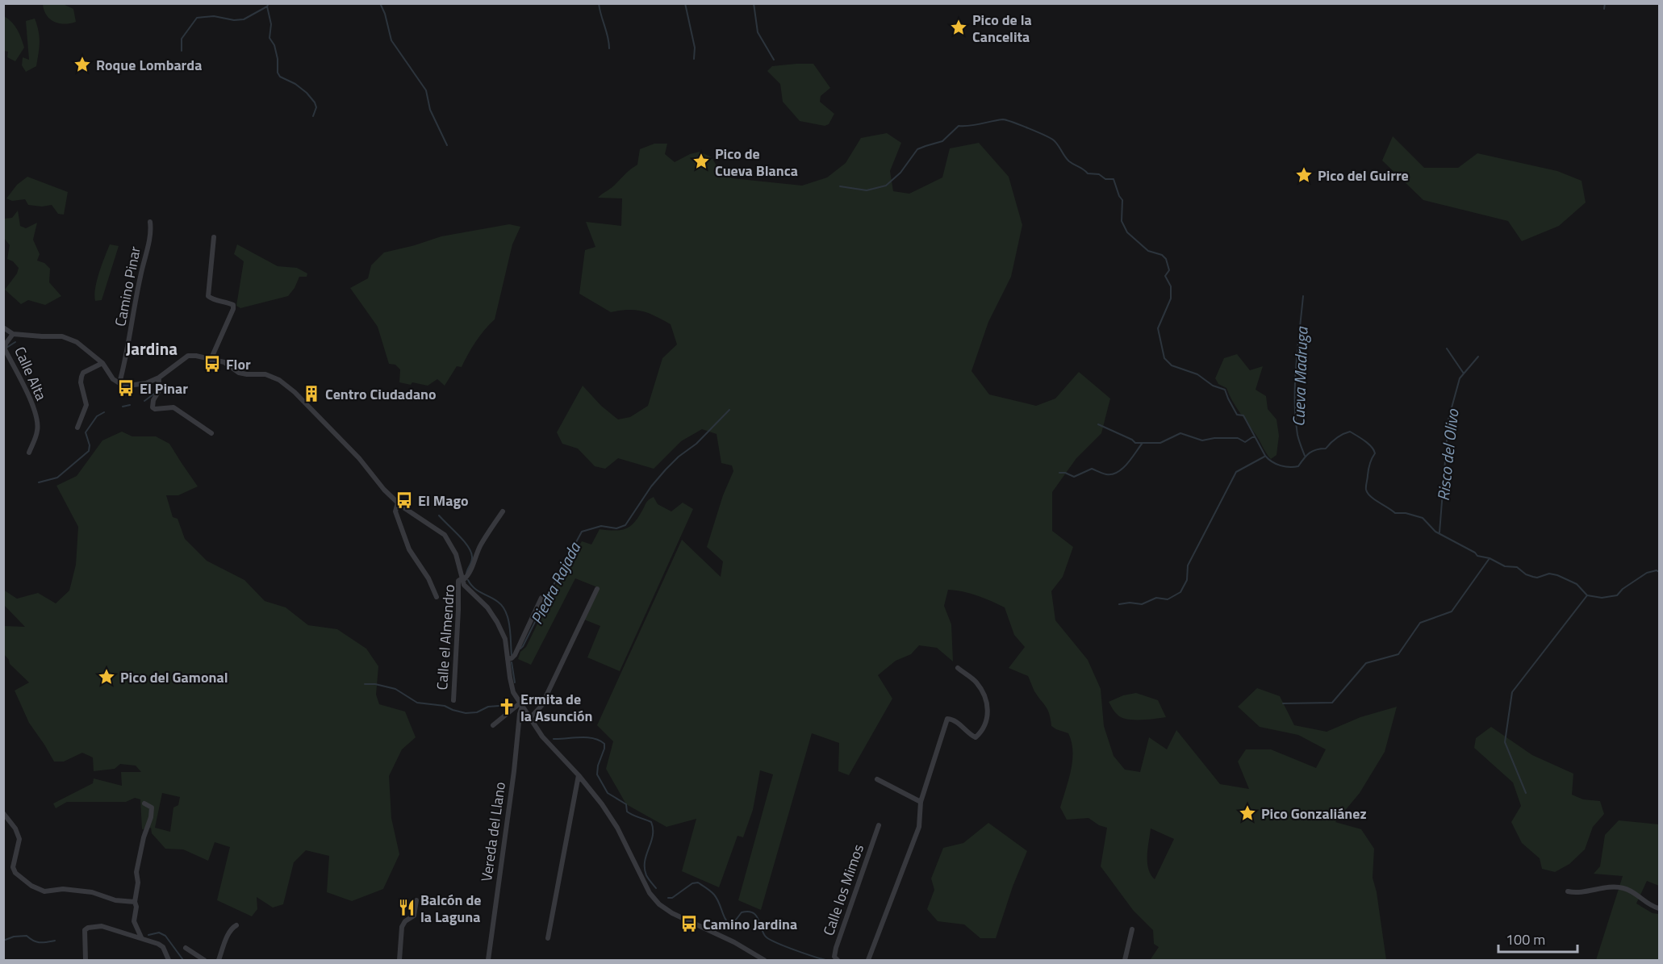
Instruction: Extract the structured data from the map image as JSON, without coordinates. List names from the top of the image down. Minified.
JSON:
{"streets":{"street":["Camino Pinar","Calle Alta","Calle el Almendro","Vereda del Llano","Calle los Mimos"]},"districts":["Jardina"],"water":["Cueva Madruga","Risco del Olivo","Piedra Rajada"],"places":{"place":["Pico de la Cancelita","Roque Lombarda","Pico de Cueva Blanca","Pico del Guirre","Pico del Gamonal","Pico Gonzaliánez"],"bus stop":["Flor","El Pinar","El Mago","Camino Jardina"],"building":["Centro Ciudadano"],"church":["Ermita de la Asunción"],"restaurant":["Balcón de la Laguna"]},"scale_bar":"100 m"}
